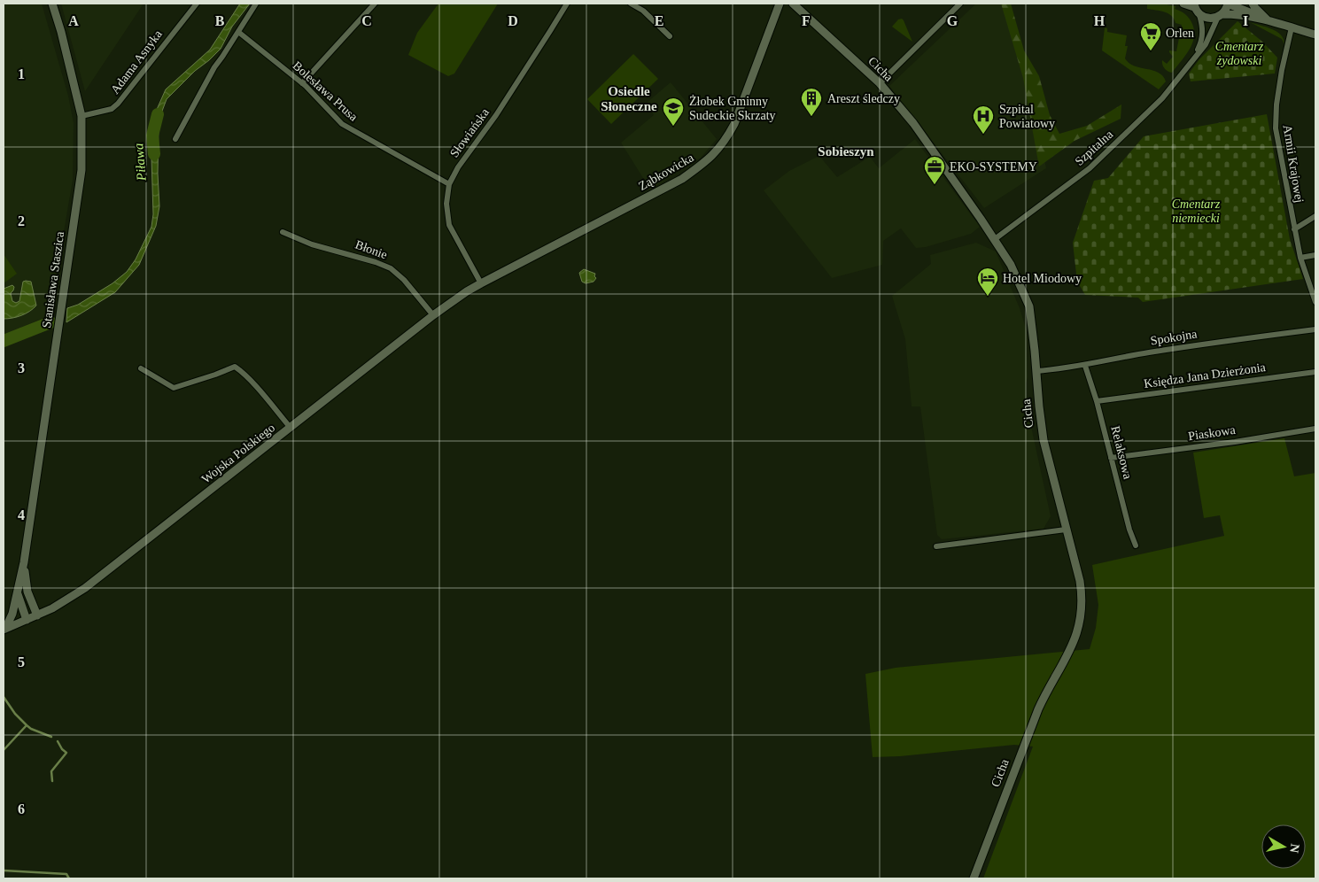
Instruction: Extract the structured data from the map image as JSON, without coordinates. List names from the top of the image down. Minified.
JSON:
{"streets":{"street":["Adama Asnyka","Cicha","Bolesława Prusa","Słowiańska","Szpitalna","Armii Krajowej","Ząbkowicka","Błonie","Stanisława Staszica","Spokojna","Księdza Jana Dzierżonia","Piaskowa","Relaksowa","Wojska Polskiego"]},"crossings":[["Adama Asnyka","Stanisława Staszica"],["Cicha","Szpitalna"],["Cicha","Spokojna"],["Bolesława Prusa","Słowiańska"],["Słowiańska","Ząbkowicka"],["Słowiańska","Wojska Polskiego"],["Ząbkowicka","Wojska Polskiego"],["Błonie","Wojska Polskiego"],["Spokojna","Relaksowa"],["Księdza Jana Dzierżonia","Relaksowa"],["Piaskowa","Relaksowa"]],"districts":["Osiedle Słoneczne","Sobieszyn"],"water":["Piława"],"parks":["Cmentarz żydowski","Cmentarz niemiecki"],"places":{"supermarket":["Orlen"],"building":["Areszt śledczy"],"school or university":["Żłobek Gminny Sudeckie Skrzaty"],"hospital":["Szpital Powiatowy"],"office":["EKO-SYSTEMY"],"hotel":["Hotel Miodowy"]},"north":"right","grid":{"columns":["A","B","C","D","E","F","G","H","I"],"rows":["1","2","3","4","5","6"]}}
